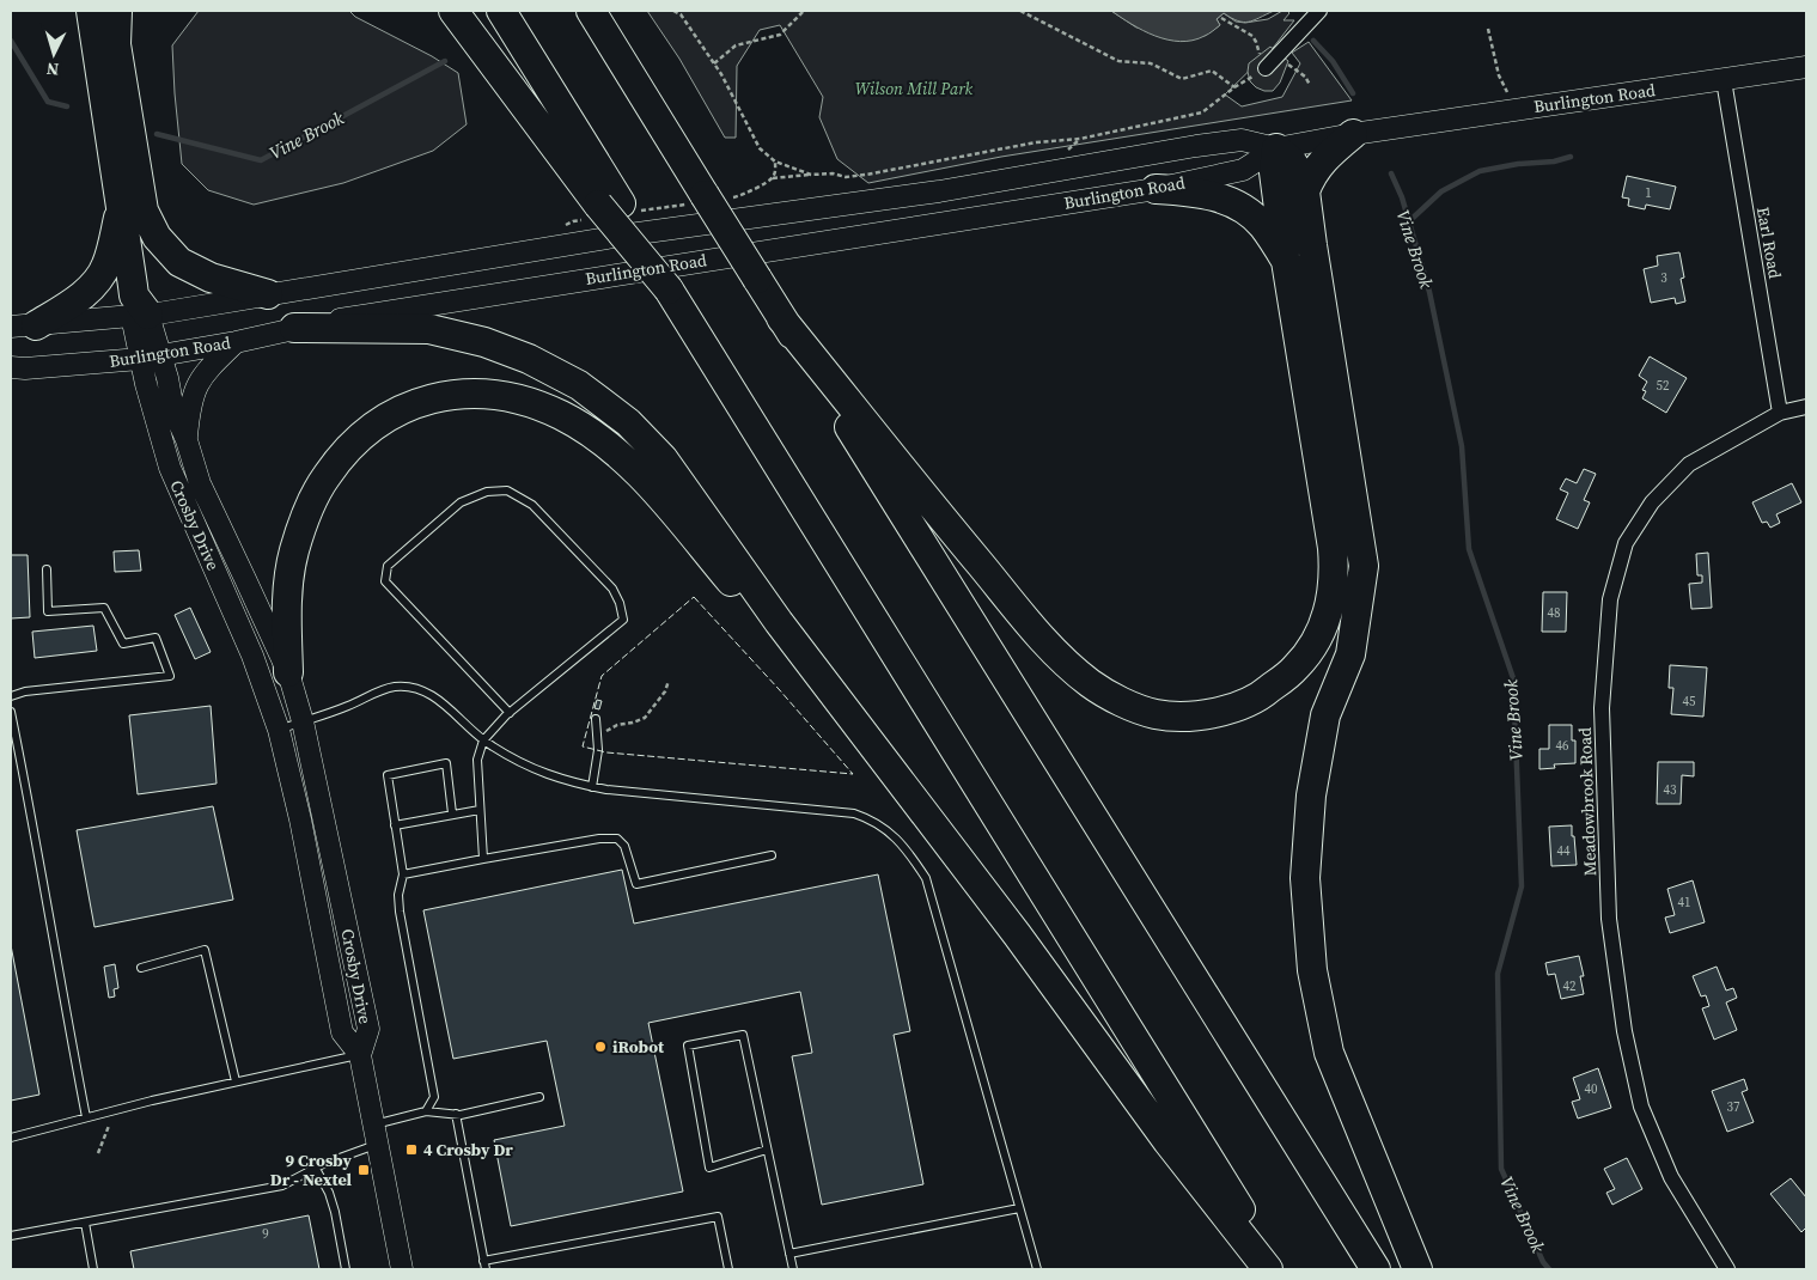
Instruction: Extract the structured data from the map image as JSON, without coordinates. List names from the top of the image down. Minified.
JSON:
{"streets":{"main road":["Burlington Road","Crosby Drive"],"street":["Earl Road","Meadowbrook Road"]},"crossings":[["Burlington Road","Earl Road"],["Burlington Road","Crosby Drive"],["Earl Road","Meadowbrook Road"]],"water":["Vine Brook"],"parks":["Wilson Mill Park"],"places":{"other":["iRobot"],"transit":["4 Crosby Dr","9 Crosby Dr - Nextel"]},"house_numbers":["1","3","52","48","45","46","43","44","41","42","40","37","9"],"north":"bottom"}
